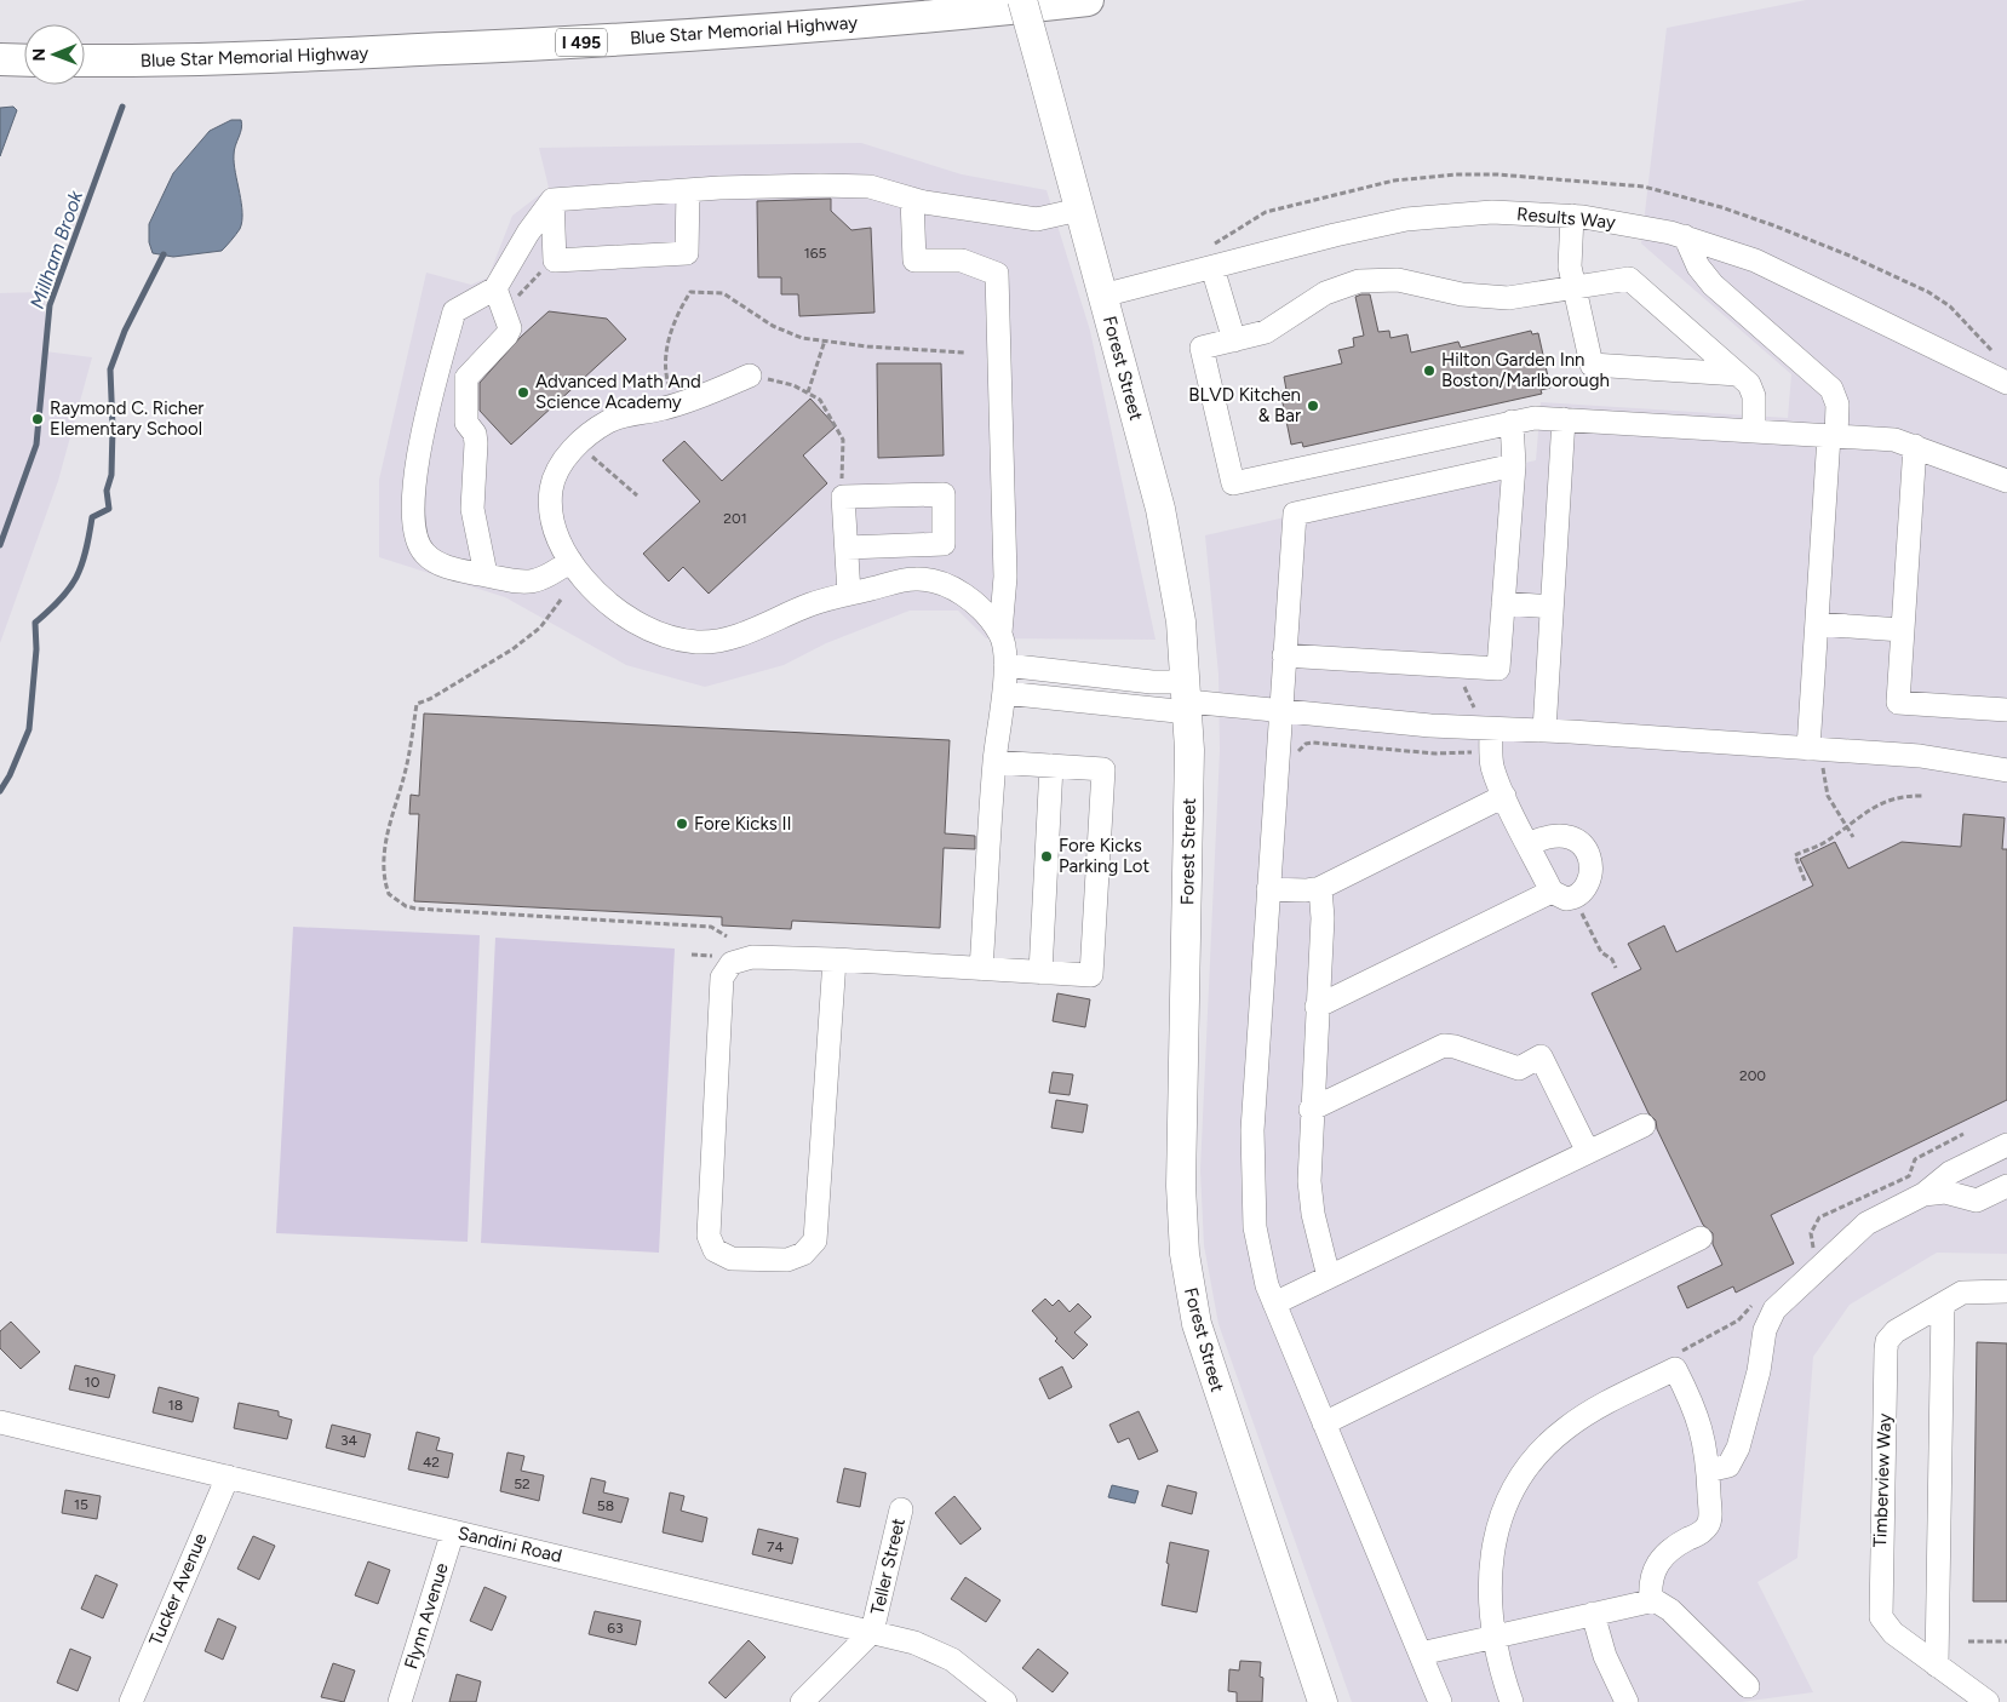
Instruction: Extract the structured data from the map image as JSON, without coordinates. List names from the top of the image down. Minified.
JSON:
{"streets":{"highway":["Blue Star Memorial Highway","I 495"],"main road":["Forest Street"],"street":["Results Way","Timberview Way","Sandini Road","Teller Street","Tucker Avenue","Flynn Avenue"]},"crossings":[["Results Way","Forest Street"],["Sandini Road","Teller Street"],["Sandini Road","Tucker Avenue"],["Sandini Road","Flynn Avenue"]],"water":["Millham Brook"],"places":["Hilton Garden Inn Boston/Marlborough","Advanced Math And Science Academy","BLVD Kitchen & Bar","Raymond C. Richer Elementary School","Fore Kicks II","Fore Kicks Parking Lot"],"house_numbers":["165","201","200","10","18","34","42","52","15","58","74","63"],"north":"left"}
